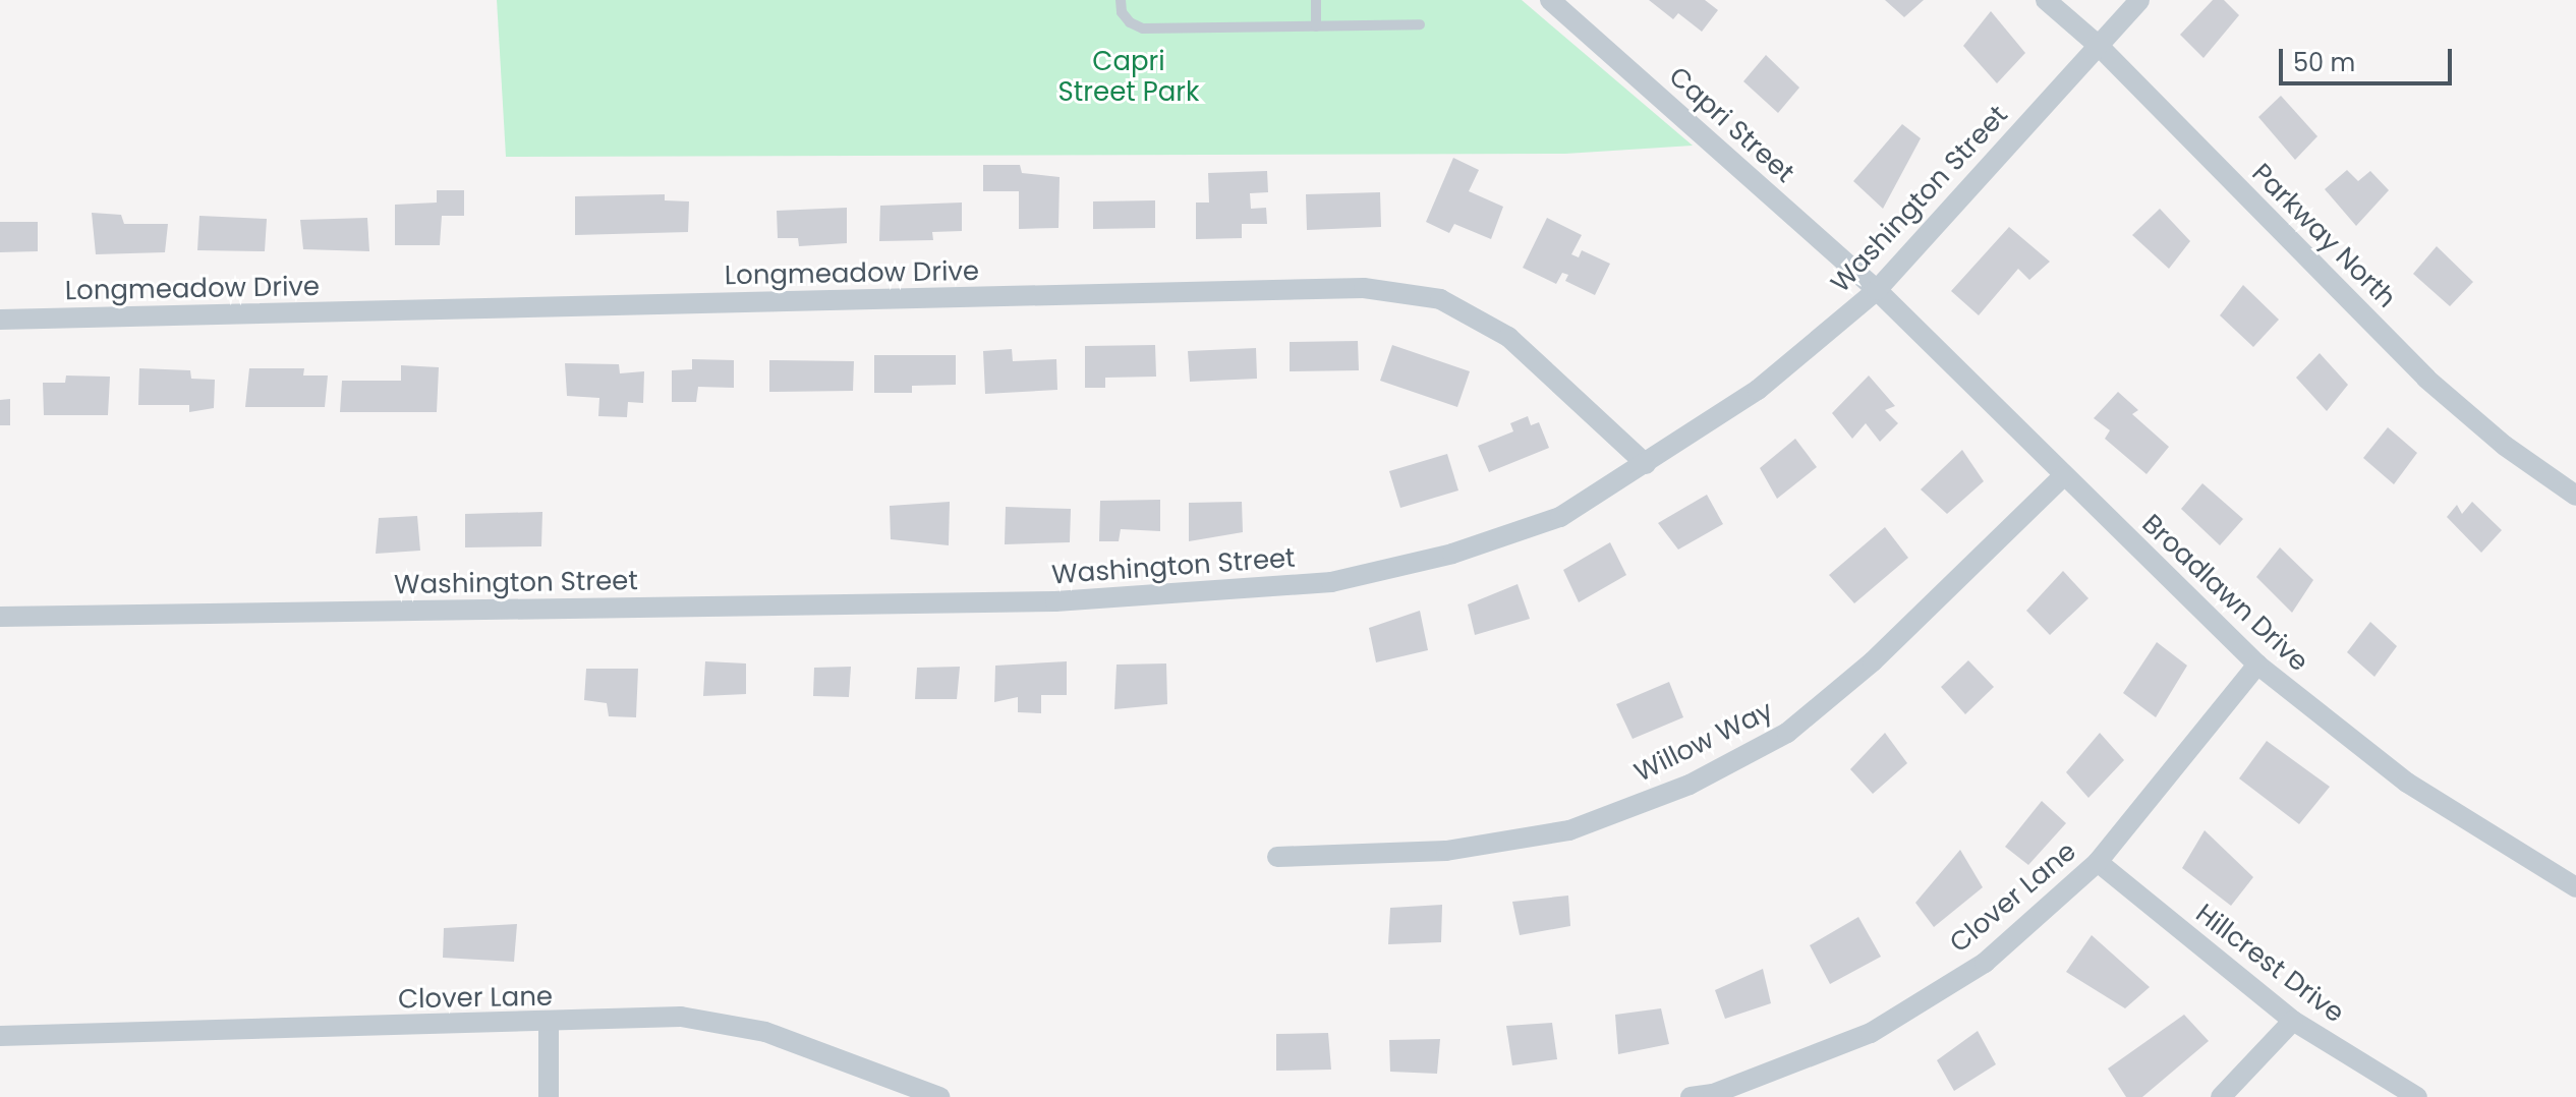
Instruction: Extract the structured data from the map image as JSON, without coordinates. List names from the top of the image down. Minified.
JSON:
{"streets":{"street":["Capri Street","Washington Street","Parkway North","Longmeadow Drive","Broadlawn Drive","Willow Way","Clover Lane","Hillcrest Drive"]},"crossings":[["Capri Street","Washington Street"],["Capri Street","Broadlawn Drive"],["Washington Street","Parkway North"],["Washington Street","Longmeadow Drive"],["Washington Street","Broadlawn Drive"],["Broadlawn Drive","Willow Way"],["Broadlawn Drive","Clover Lane"],["Clover Lane","Hillcrest Drive"]],"parks":["Capri Street Park"],"scale_bar":"50 m"}
